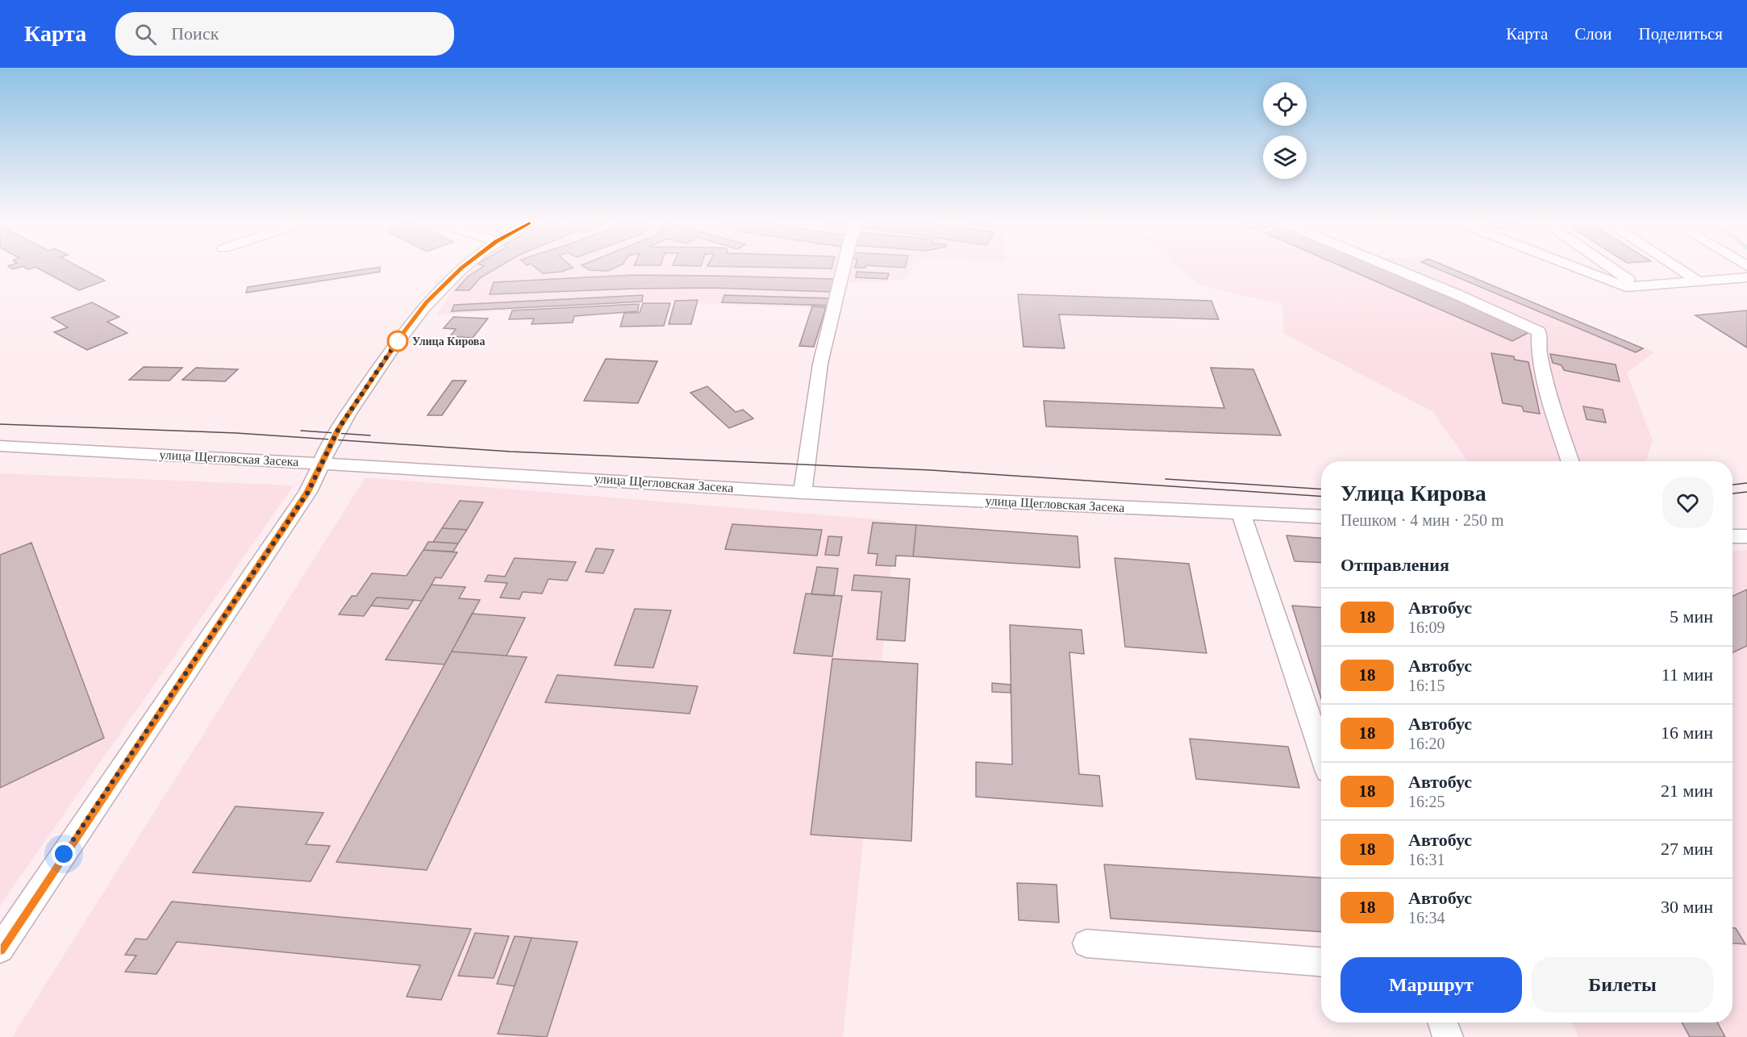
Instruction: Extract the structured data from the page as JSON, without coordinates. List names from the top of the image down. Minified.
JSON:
{"streets":{"street":["улица Щегловская Засека"]},"places":["Улица Кирова"],"lines":["bus line 18"],"page":{"header":"Карта","search":"Поиск","nav":["Карта","Слои","Поделиться"],"heading":[["Улица Кирова","Пешком · 4 мин · 250 m"],"Отправления"],"list":[{"mark":"18","name":"Автобус","note":"16:09","value":"5 мин"},{"mark":"18","name":"Автобус","note":"16:15","value":"11 мин"},{"mark":"18","name":"Автобус","note":"16:20","value":"16 мин"},{"mark":"18","name":"Автобус","note":"16:25","value":"21 мин"},{"mark":"18","name":"Автобус","note":"16:31","value":"27 мин"},{"mark":"18","name":"Автобус","note":"16:34","value":"30 мин"}],"buttons":["Маршрут","Билеты"]}}
